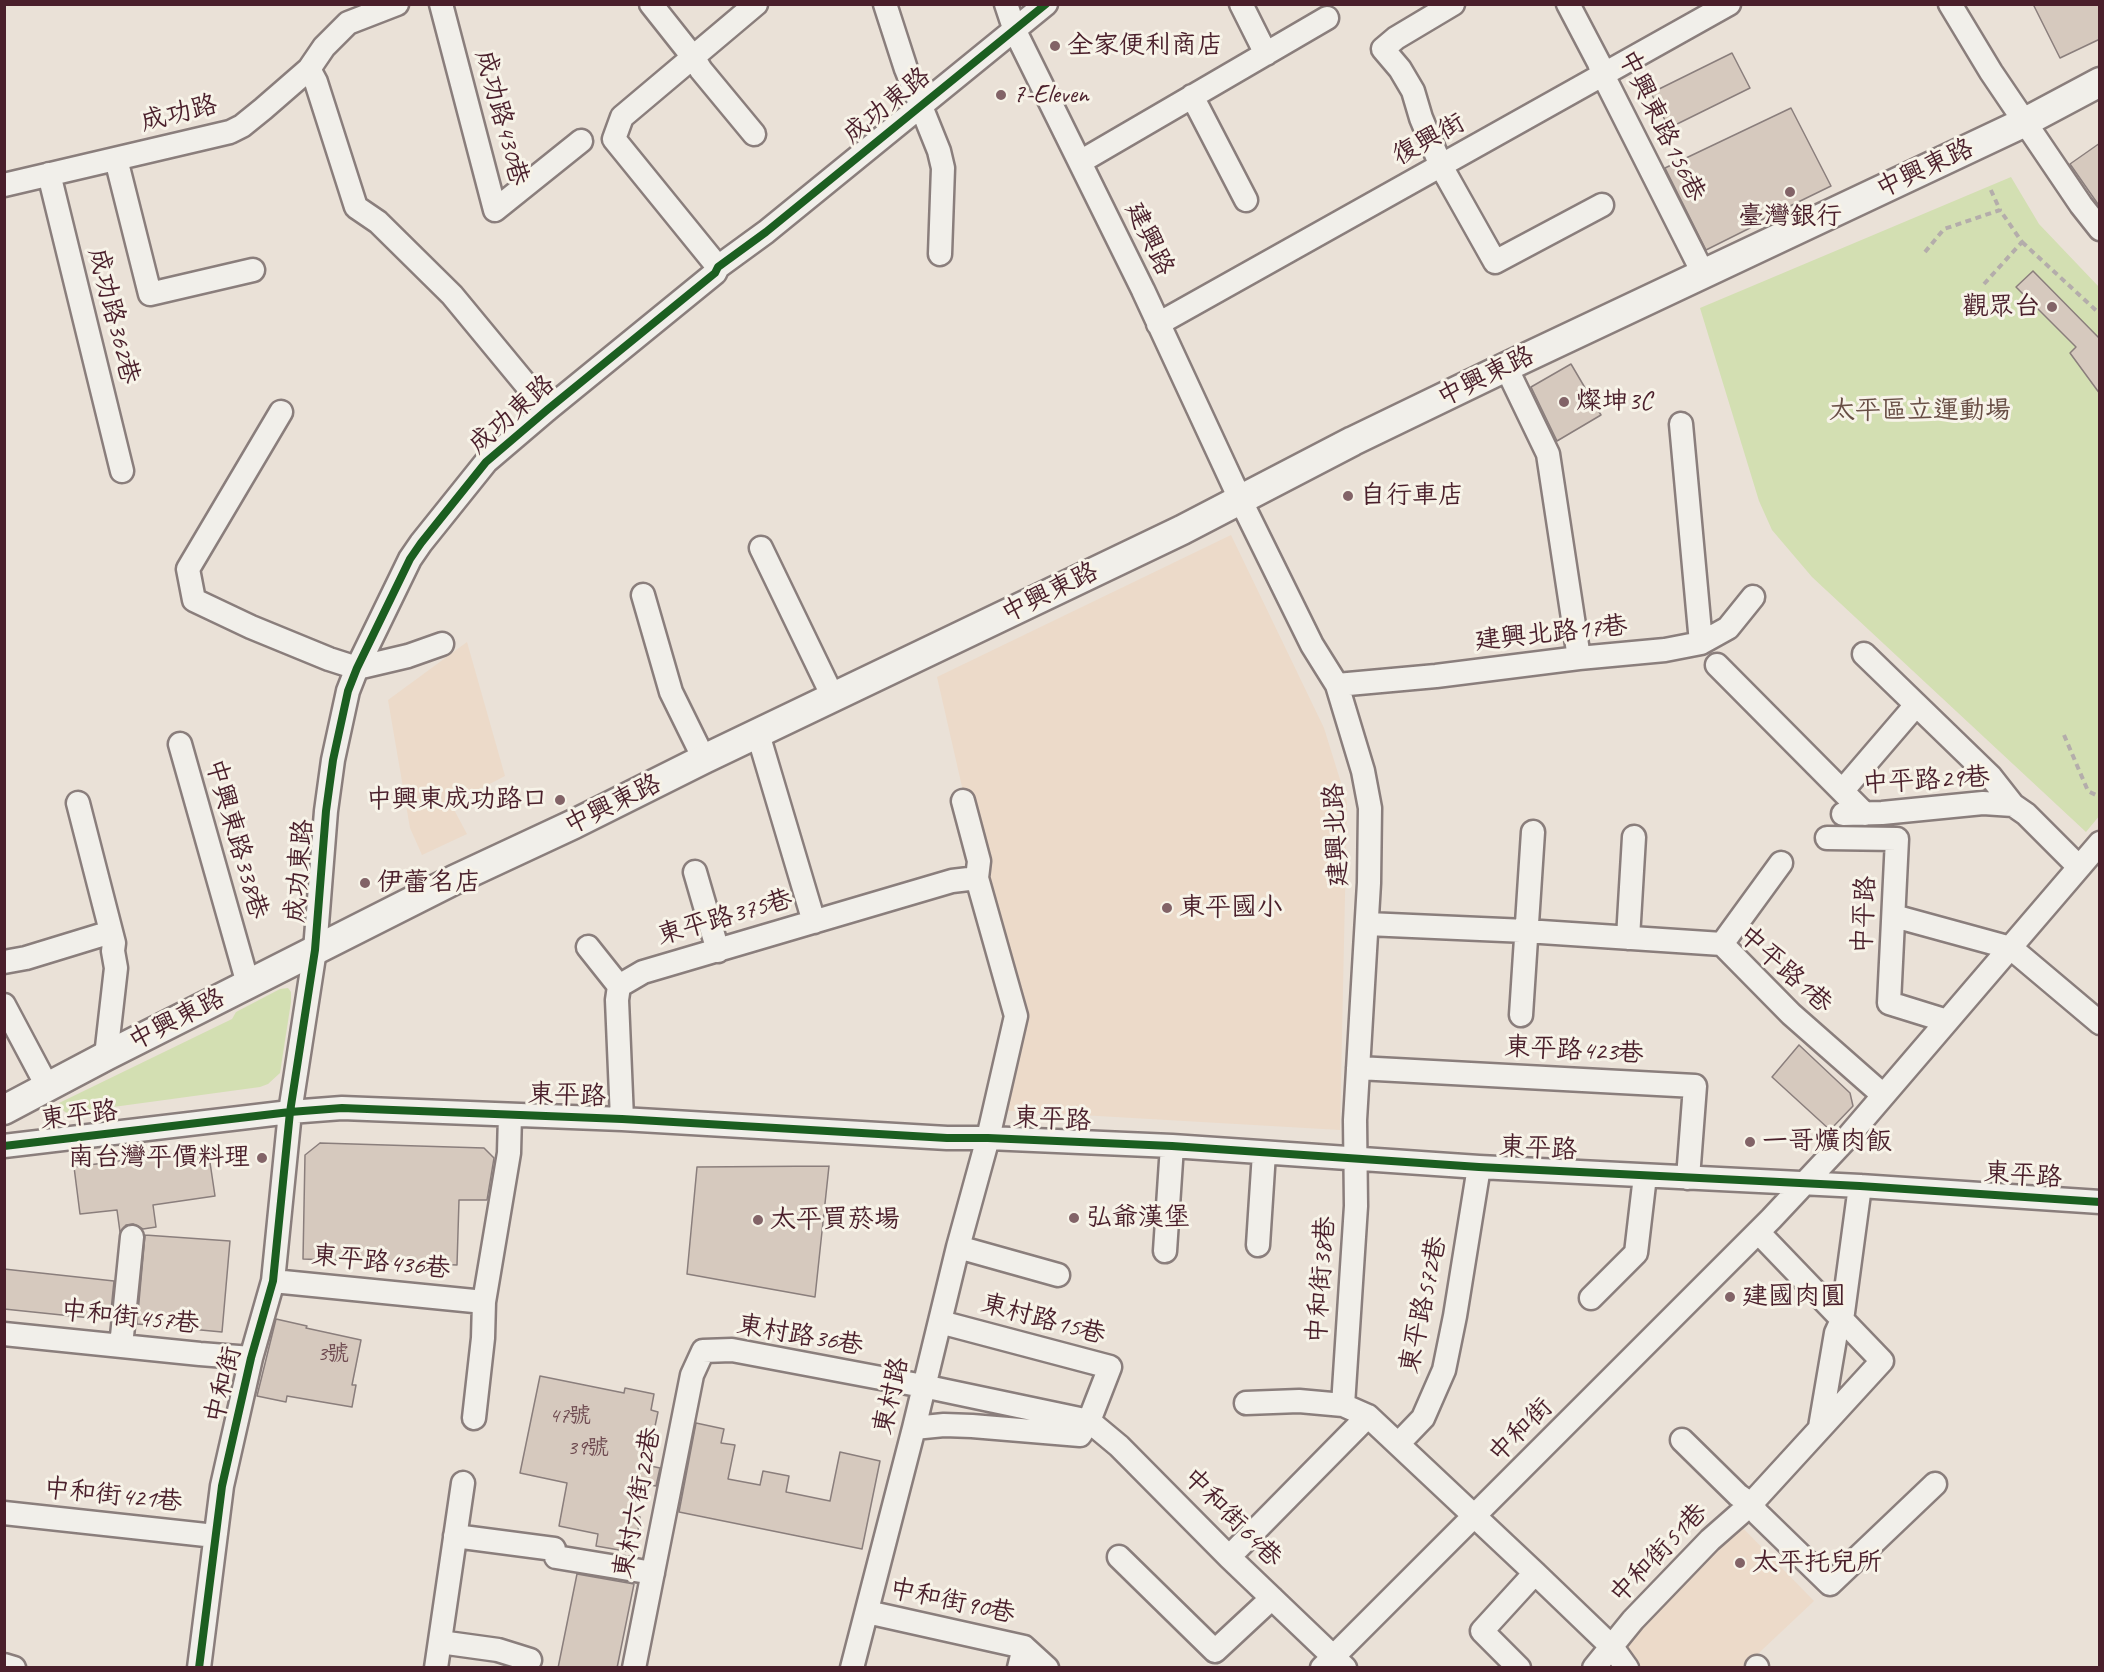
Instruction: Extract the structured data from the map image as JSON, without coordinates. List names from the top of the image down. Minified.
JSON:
{"streets":{"main road":["中興東路"],"street":["成功東路","成功路","成功路430巷","中興東路156巷","復興街","建興路","成功路362巷","建興北路17巷","中平路29巷","建興北路","中興東路338巷","中平路","東平路375巷","中平路1巷","東平路423巷","東平路","東平路436巷","中和街38巷","東平路572巷","中和街457巷","東村路15巷","東村路36巷","中和街","東村路","中和街421巷","東村六街22巷","中和街64巷","中和街51巷","中和街90巷"]},"crossings":[["成功東路","中興東路"],["成功東路","建興路"],["成功東路","東平路"],["成功東路","中和街"],["成功路","成功路362巷"],["中興東路156巷","復興街"],["中興東路156巷","中興東路"],["復興街","建興路"],["中興東路","建興路"],["中興東路","建興北路"],["中興東路","中興東路338巷"],["建興路","建興北路"],["建興北路17巷","建興北路"],["建興北路","中平路1巷"],["建興北路","東平路423巷"],["建興北路","東平路"],["建興北路","中和街38巷"],["東平路423巷","東平路"],["東平路","中和街38巷"],["東平路","東平路572巷"],["東平路","中和街"],["東平路","東村路"],["東平路436巷","中和街"],["中和街457巷","中和街"],["東村路15巷","東村路"],["東村路15巷","中和街64巷"],["東村路36巷","東村路"],["東村路36巷","東村六街22巷"],["東村路36巷","中和街64巷"],["中和街","中和街421巷"],["中和街","中和街64巷"],["中和街","中和街51巷"],["東村路","中和街64巷"],["東村路","中和街90巷"]],"parks":["太平區立運動場"],"places":["全家便利商店","7-Eleven","臺灣銀行","觀眾台","燦坤3C","自行車店","中興東成功路口","伊蕾名店","東平國小","一哥爌肉飯","南台灣平價料理","弘爺漢堡","太平買菸場","建國肉圓","太平托兒所"],"house_numbers":["3號","47號","39號"]}
